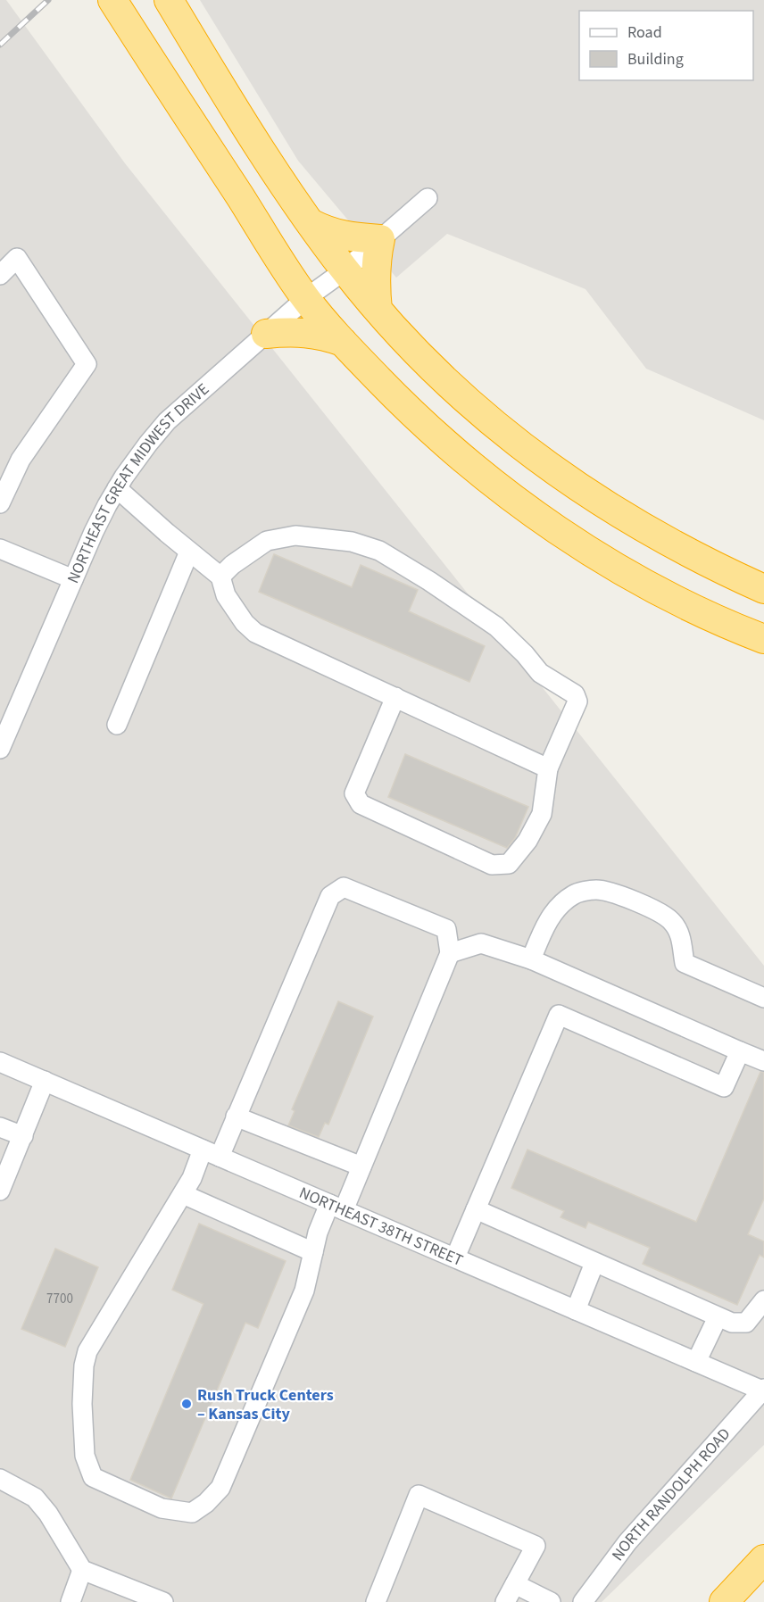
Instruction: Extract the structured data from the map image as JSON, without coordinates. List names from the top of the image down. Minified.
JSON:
{"streets":{"street":["NORTHEAST GREAT MIDWEST DRIVE","NORTHEAST 38TH STREET","NORTH RANDOLPH ROAD"]},"crossings":[["NORTHEAST 38TH STREET","NORTH RANDOLPH ROAD"]],"places":["Rush Truck Centers – Kansas City"],"house_numbers":["7700"],"legend":["Road","Building"]}
